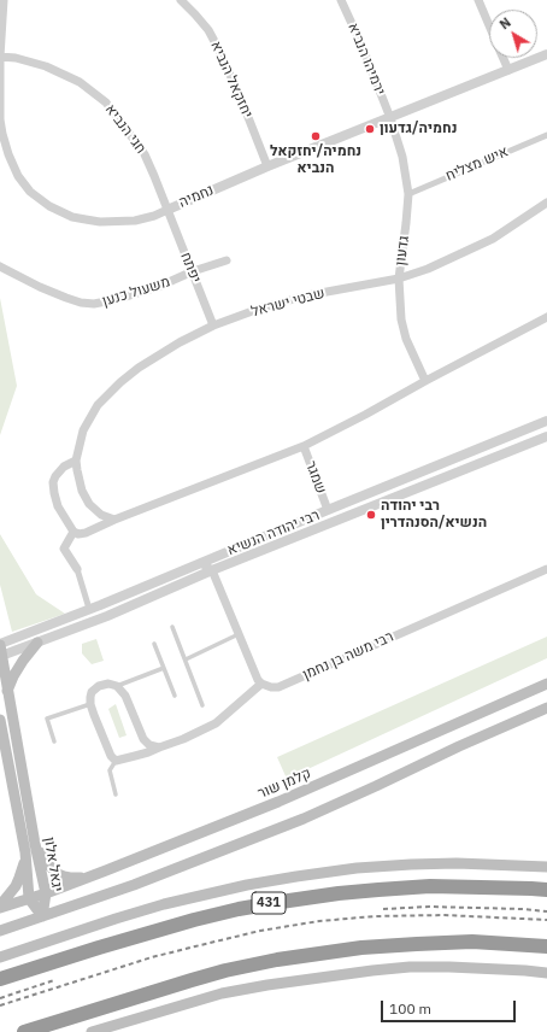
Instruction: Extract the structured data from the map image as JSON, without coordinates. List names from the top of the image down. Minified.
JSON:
{"streets":{"highway":["431"],"main road":["קלמן שור","יגאל אלון"],"street":["ירמיהו הנביא","יחזקאל הנביא","חגי הנביא","איש מצליח","נחמיה","גדעון","יפתח","משעול כנען","שבטי ישראל","שמגר","רבי יהודה הנשיא","רבי משה בן נחמן"]},"crossings":[["ירמיהו הנביא","נחמיה"],["ירמיהו הנביא","גדעון"],["יחזקאל הנביא","נחמיה"],["חגי הנביא","נחמיה"],["חגי הנביא","יפתח"],["איש מצליח","גדעון"],["נחמיה","גדעון"],["נחמיה","יפתח"],["גדעון","שבטי ישראל"],["יפתח","משעול כנען"],["יפתח","שבטי ישראל"],["שמגר","רבי יהודה הנשיא"],["רבי יהודה הנשיא","יגאל אלון"],["קלמן שור","יגאל אלון"]],"places":["נחמיה/גדעון","נחמיה/יחזקאל הנביא","רבי יהודה הנשיא/הסנהדרין"],"scale_bar":"100 m","north":"top left"}
